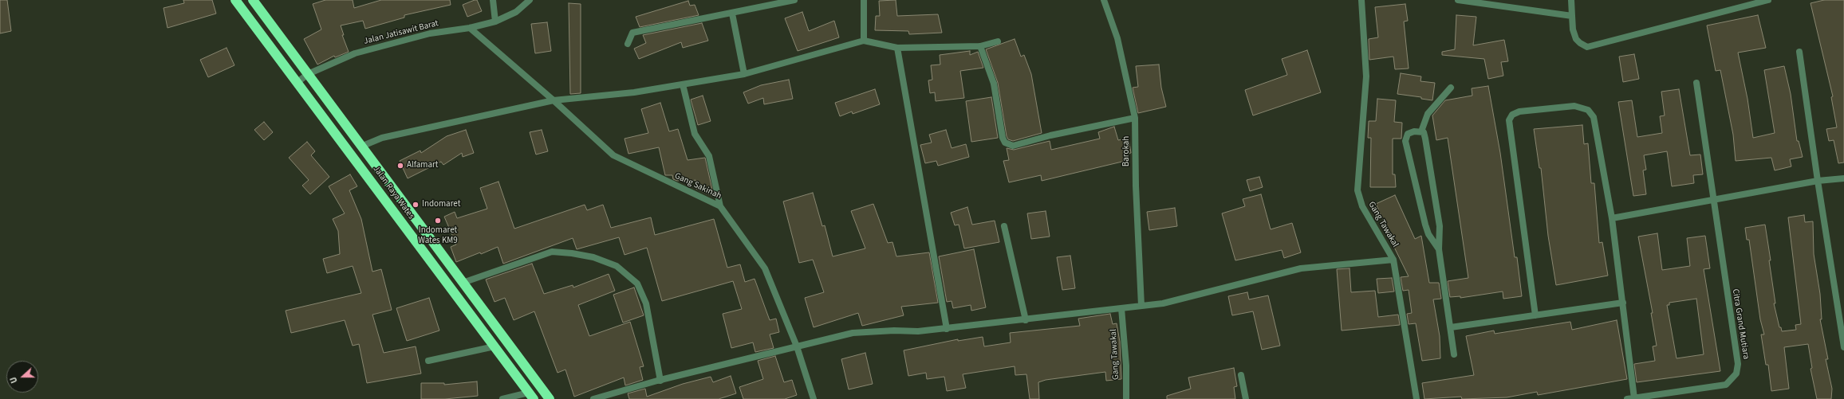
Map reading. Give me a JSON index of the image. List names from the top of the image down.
{
  "streets": {
    "highway": ["Jalan Raya Wates"],
    "street": [
      "Jalan Jatisawit Barat",
      "Barokah",
      "Gang Sakinah",
      "Gang Tawakal",
      "Citra Grand Mutiara"
    ]
  },
  "crossings": [
    ["Jalan Jatisawit Barat", "Gang Sakinah"],
    ["Jalan Jatisawit Barat", "Jalan Raya Wates"]
  ],
  "places": ["Alfamart", "Indomaret", "Indomaret Wates KM9"],
  "north": "left"
}
